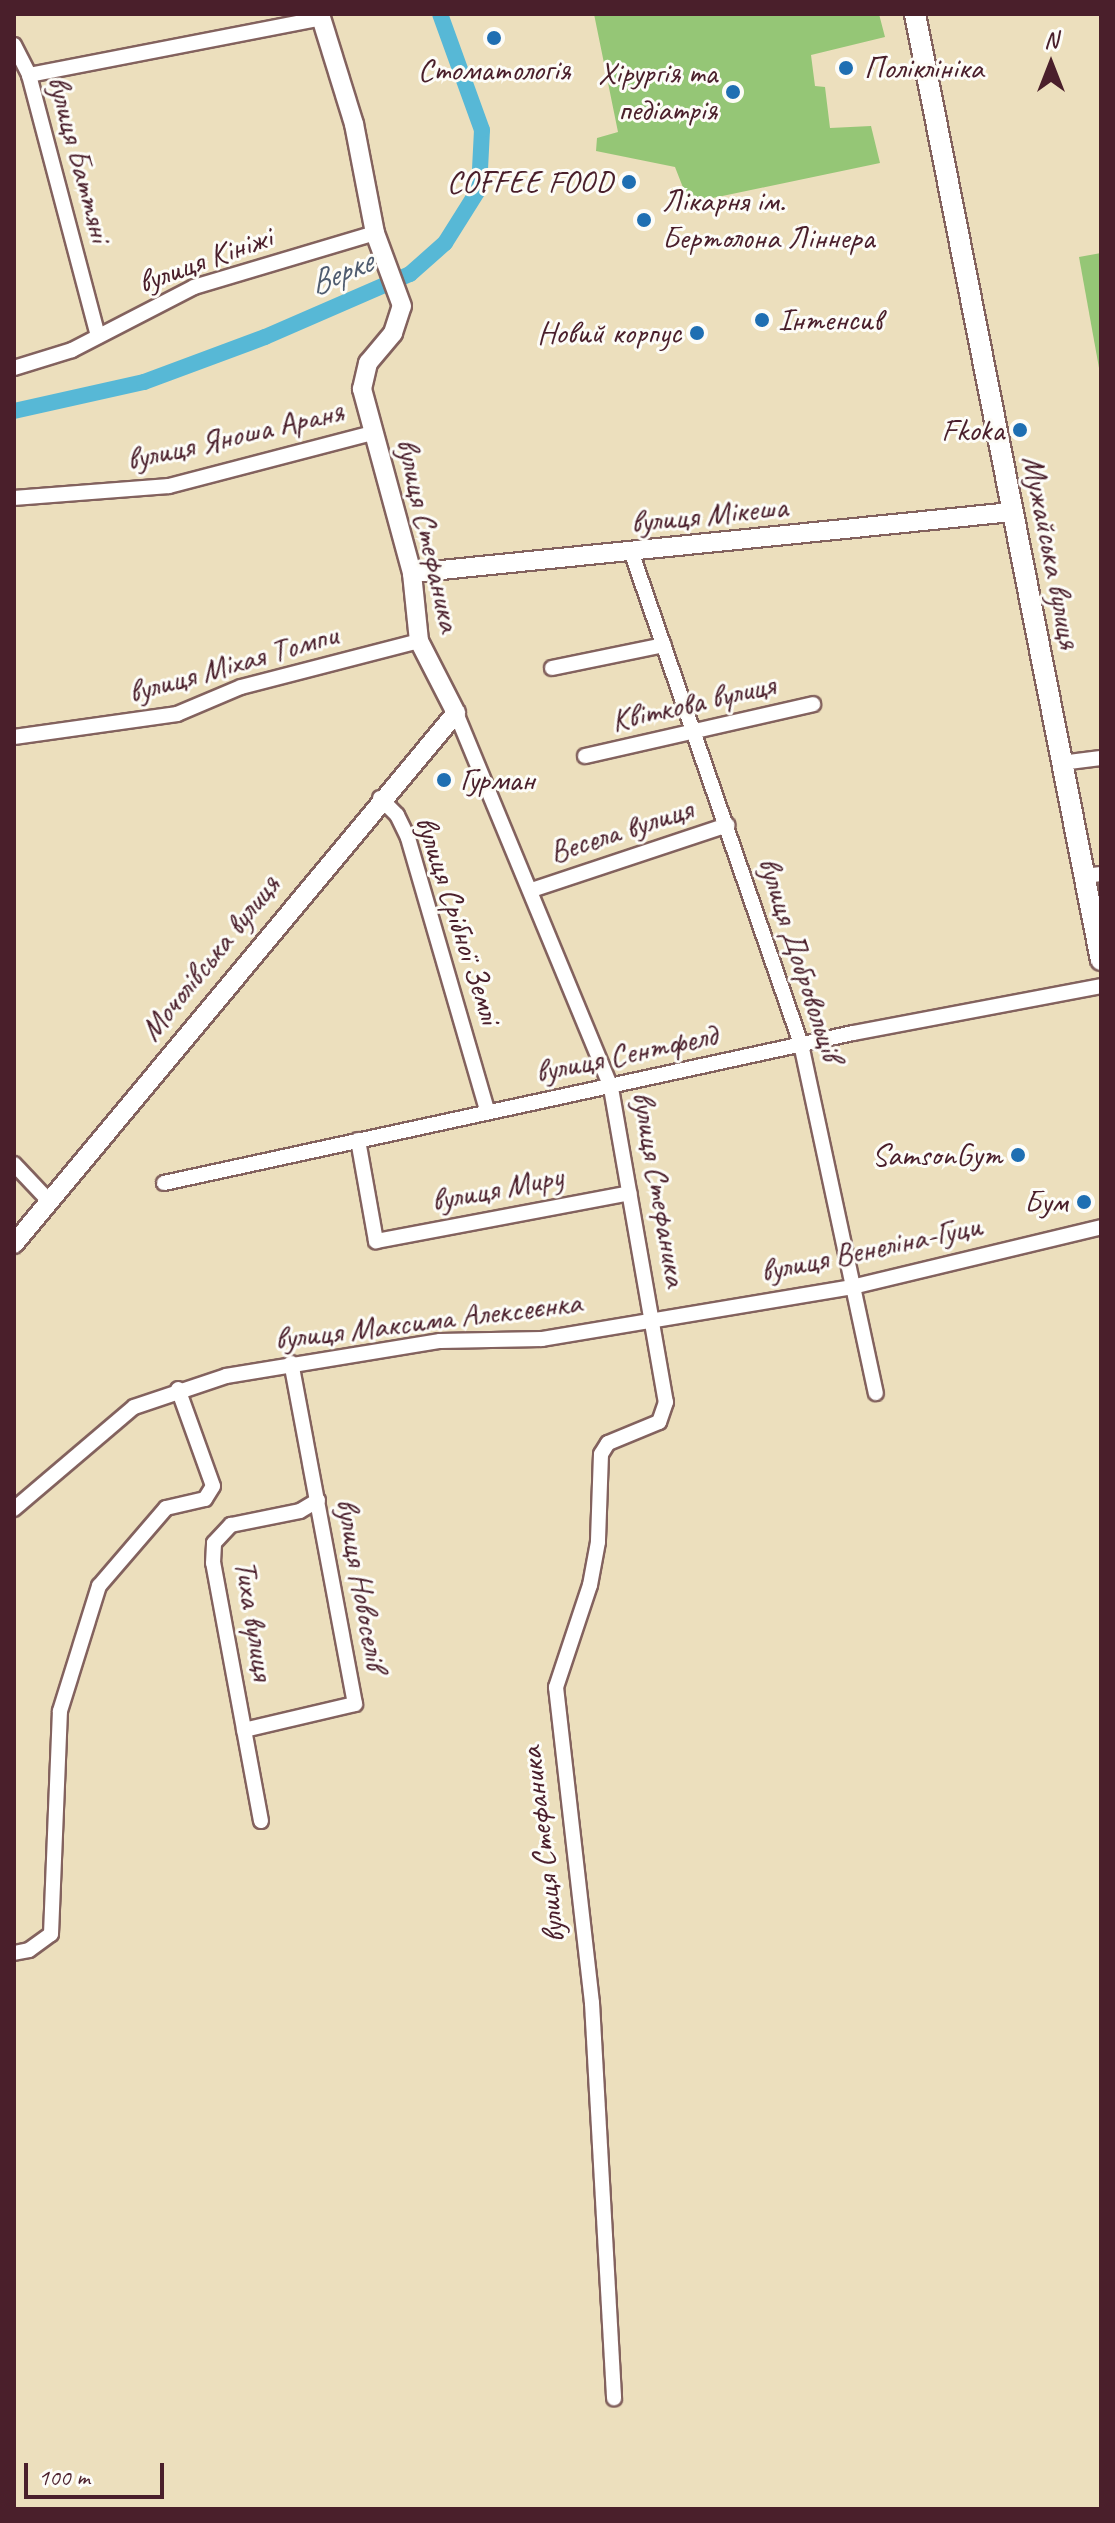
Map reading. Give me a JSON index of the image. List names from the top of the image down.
{
  "streets": {
    "highway": ["Мужайська вулиця"],
    "main road": ["вулиця Мікеша", "вулиця Стефаника", "Мочолівська вулиця"],
    "street": [
      "вулиця Баттяні",
      "вулиця Кініжі",
      "вулиця Яноша Араня",
      "вулиця Міхая Томпи",
      "Квіткова вулиця",
      "Весела вулиця",
      "вулиця Срібної Землі",
      "вулиця Добровольців",
      "вулиця Сентфелд",
      "вулиця Миру",
      "вулиця Венеліна-Гуци",
      "вулиця Максима Алексеєнка",
      "вулиця Новоселів",
      "Тиха вулиця"
    ]
  },
  "crossings": [
    ["вулиця Баттяні", "вулиця Кініжі"],
    ["вулиця Кініжі", "вулиця Стефаника"],
    ["вулиця Яноша Араня", "вулиця Стефаника"],
    ["вулиця Мікеша", "вулиця Стефаника"],
    ["вулиця Мікеша", "Мужайська вулиця"],
    ["вулиця Мікеша", "вулиця Добровольців"],
    ["вулиця Стефаника", "вулиця Міхая Томпи"],
    ["вулиця Стефаника", "Весела вулиця"],
    ["вулиця Стефаника", "Мочолівська вулиця"],
    ["вулиця Стефаника", "вулиця Сентфелд"],
    ["вулиця Стефаника", "вулиця Миру"],
    ["вулиця Стефаника", "вулиця Венеліна-Гуци"],
    ["вулиця Стефаника", "вулиця Максима Алексеєнка"],
    ["Квіткова вулиця", "вулиця Добровольців"],
    ["Весела вулиця", "вулиця Добровольців"],
    ["вулиця Срібної Землі", "Мочолівська вулиця"],
    ["вулиця Срібної Землі", "вулиця Сентфелд"],
    ["вулиця Добровольців", "вулиця Сентфелд"],
    ["вулиця Добровольців", "вулиця Венеліна-Гуци"],
    ["вулиця Сентфелд", "вулиця Миру"],
    ["вулиця Венеліна-Гуци", "вулиця Максима Алексеєнка"],
    ["вулиця Максима Алексеєнка", "вулиця Новоселів"],
    ["вулиця Новоселів", "Тиха вулиця"]
  ],
  "water": ["Верке"],
  "places": [
    "Стоматологія",
    "Поліклініка",
    "Хірургія та педіатрія",
    "COFFEE FOOD",
    "Лікарня ім. Бертолона Ліннера",
    "Інтенсив",
    "Новий корпус",
    "Fkoka",
    "Гурман",
    "SamsonGym",
    "Бум"
  ],
  "scale_bar": "100 m",
  "north": "top"
}
